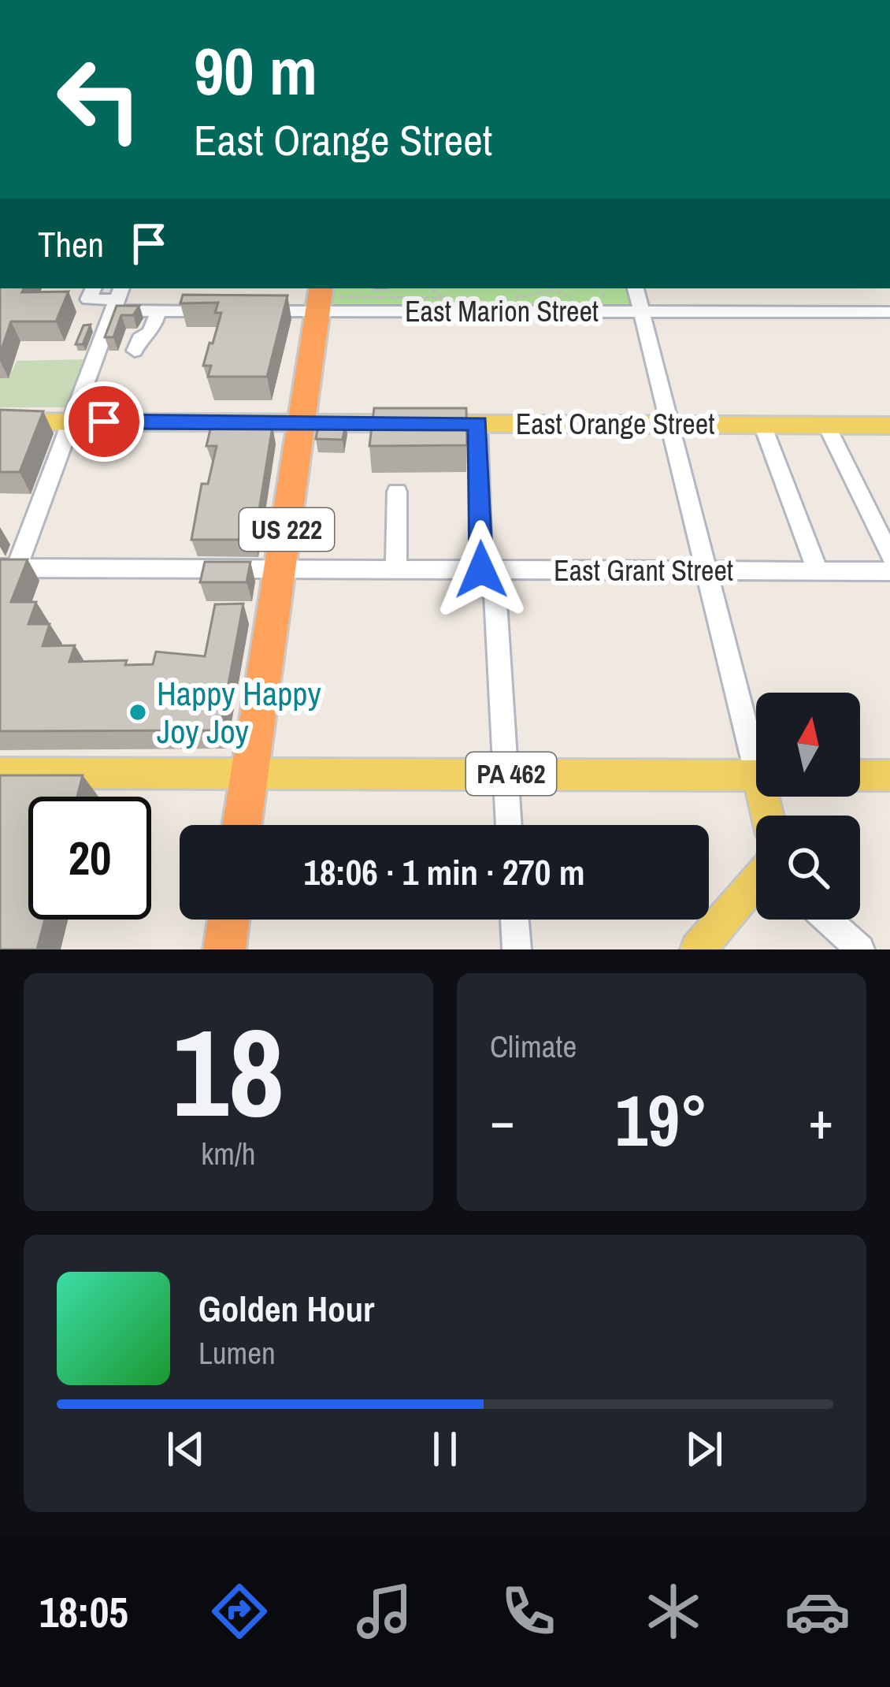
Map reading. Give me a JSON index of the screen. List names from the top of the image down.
{
  "streets": {
    "highway": ["US 222"],
    "main road": ["East Orange Street", "PA 462"],
    "street": ["East Marion Street", "East Grant Street"]
  },
  "crossings": [
    ["East Marion Street", "US 222"],
    ["East Orange Street", "US 222"],
    ["US 222", "East Grant Street"],
    ["US 222", "PA 462"]
  ],
  "places": ["Happy Happy Joy Joy"],
  "north": "top",
  "page": {
    "turn": ["90 m", "East Orange Street"],
    "then": "Then",
    "limit": "20",
    "trip": "18:06 · 1 min · 270 m",
    "tile": [
      ["18", "km/h"],
      "Climate"
    ],
    "heat": ["−", "19°", "+"],
    "song": ["Golden Hour", "Lumen"],
    "tabs": "18:05"
  }
}
